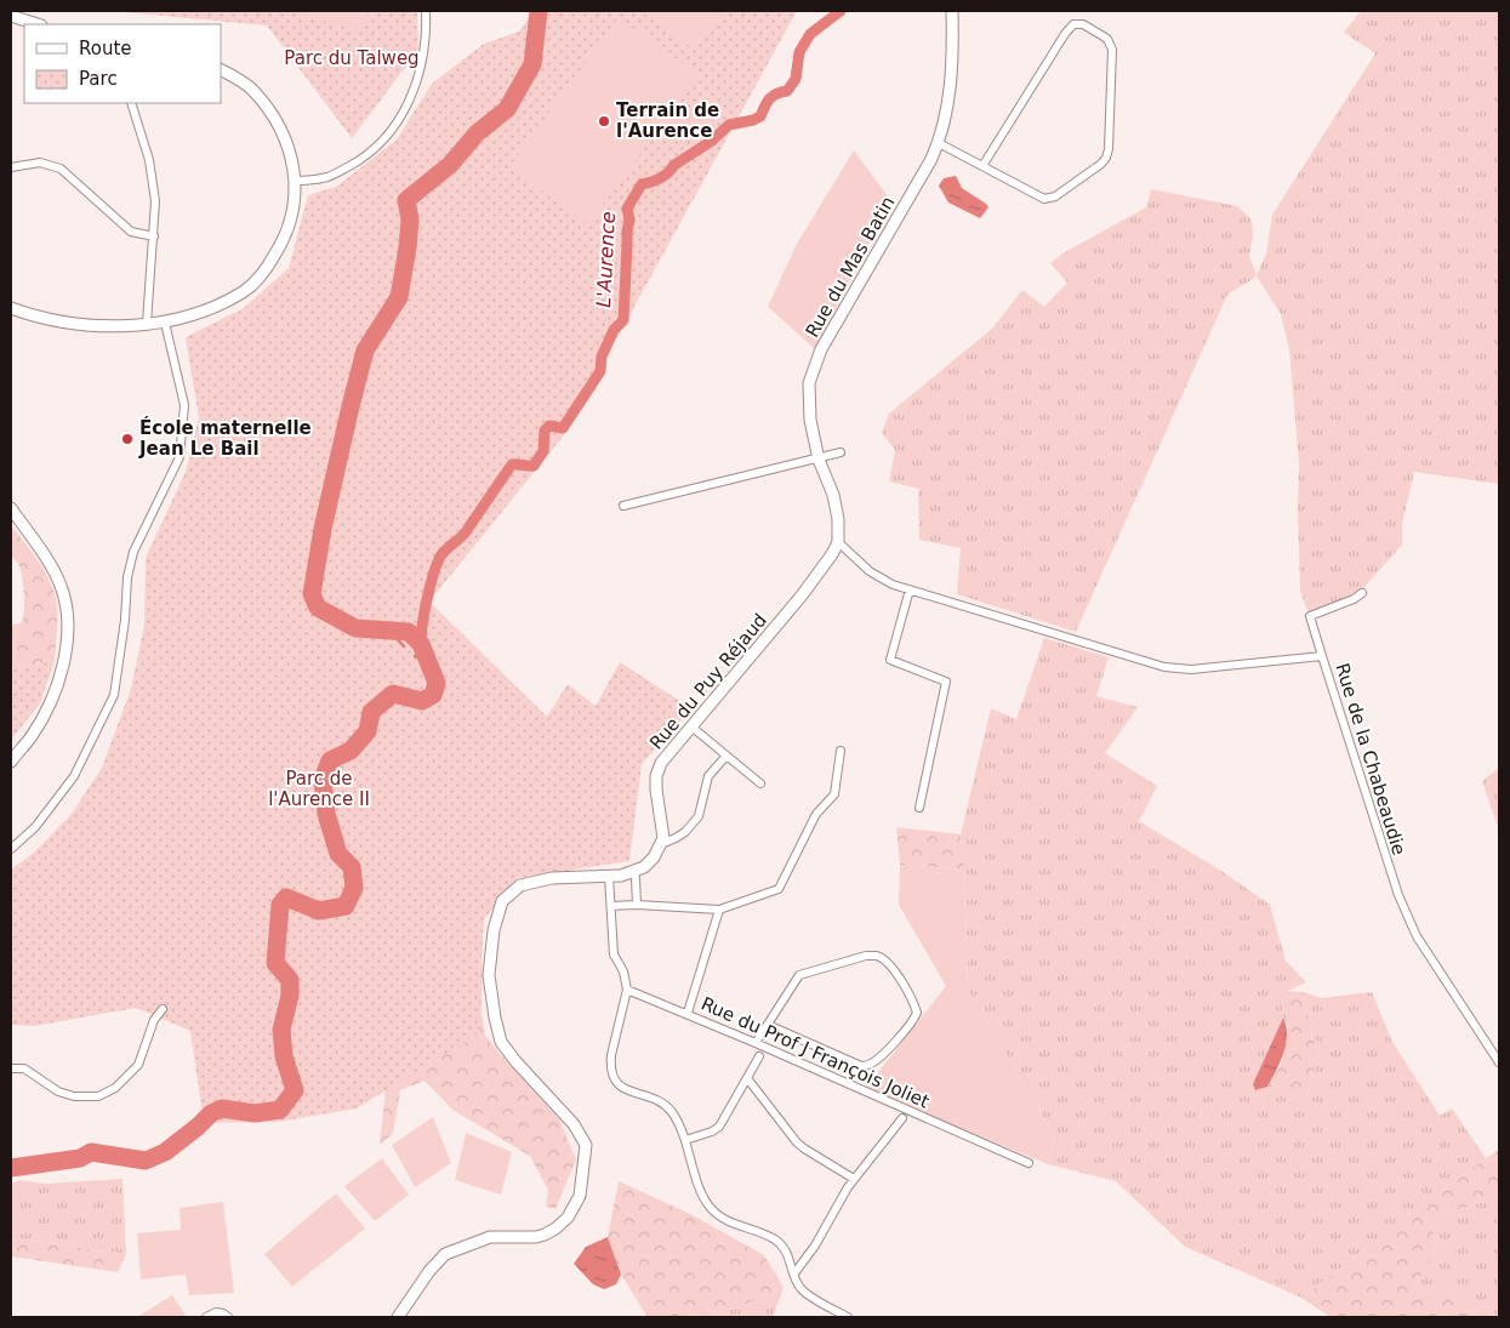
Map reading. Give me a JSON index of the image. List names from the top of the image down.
{
  "streets": {
    "street": [
      "Rue du Mas Batin",
      "Rue du Puy Réjaud",
      "Rue de la Chabeaudie",
      "Rue du Prof J François Joliet"
    ]
  },
  "crossings": [
    ["Rue du Mas Batin", "Rue du Puy Réjaud"],
    ["Rue du Mas Batin", "Rue de la Chabeaudie"],
    ["Rue du Puy Réjaud", "Rue de la Chabeaudie"]
  ],
  "water": ["L'Aurence"],
  "parks": ["Parc du Talweg", "Parc de l'Aurence II"],
  "places": ["Terrain de l'Aurence", "École maternelle Jean Le Bail"],
  "legend": ["Route", "Parc"]
}
